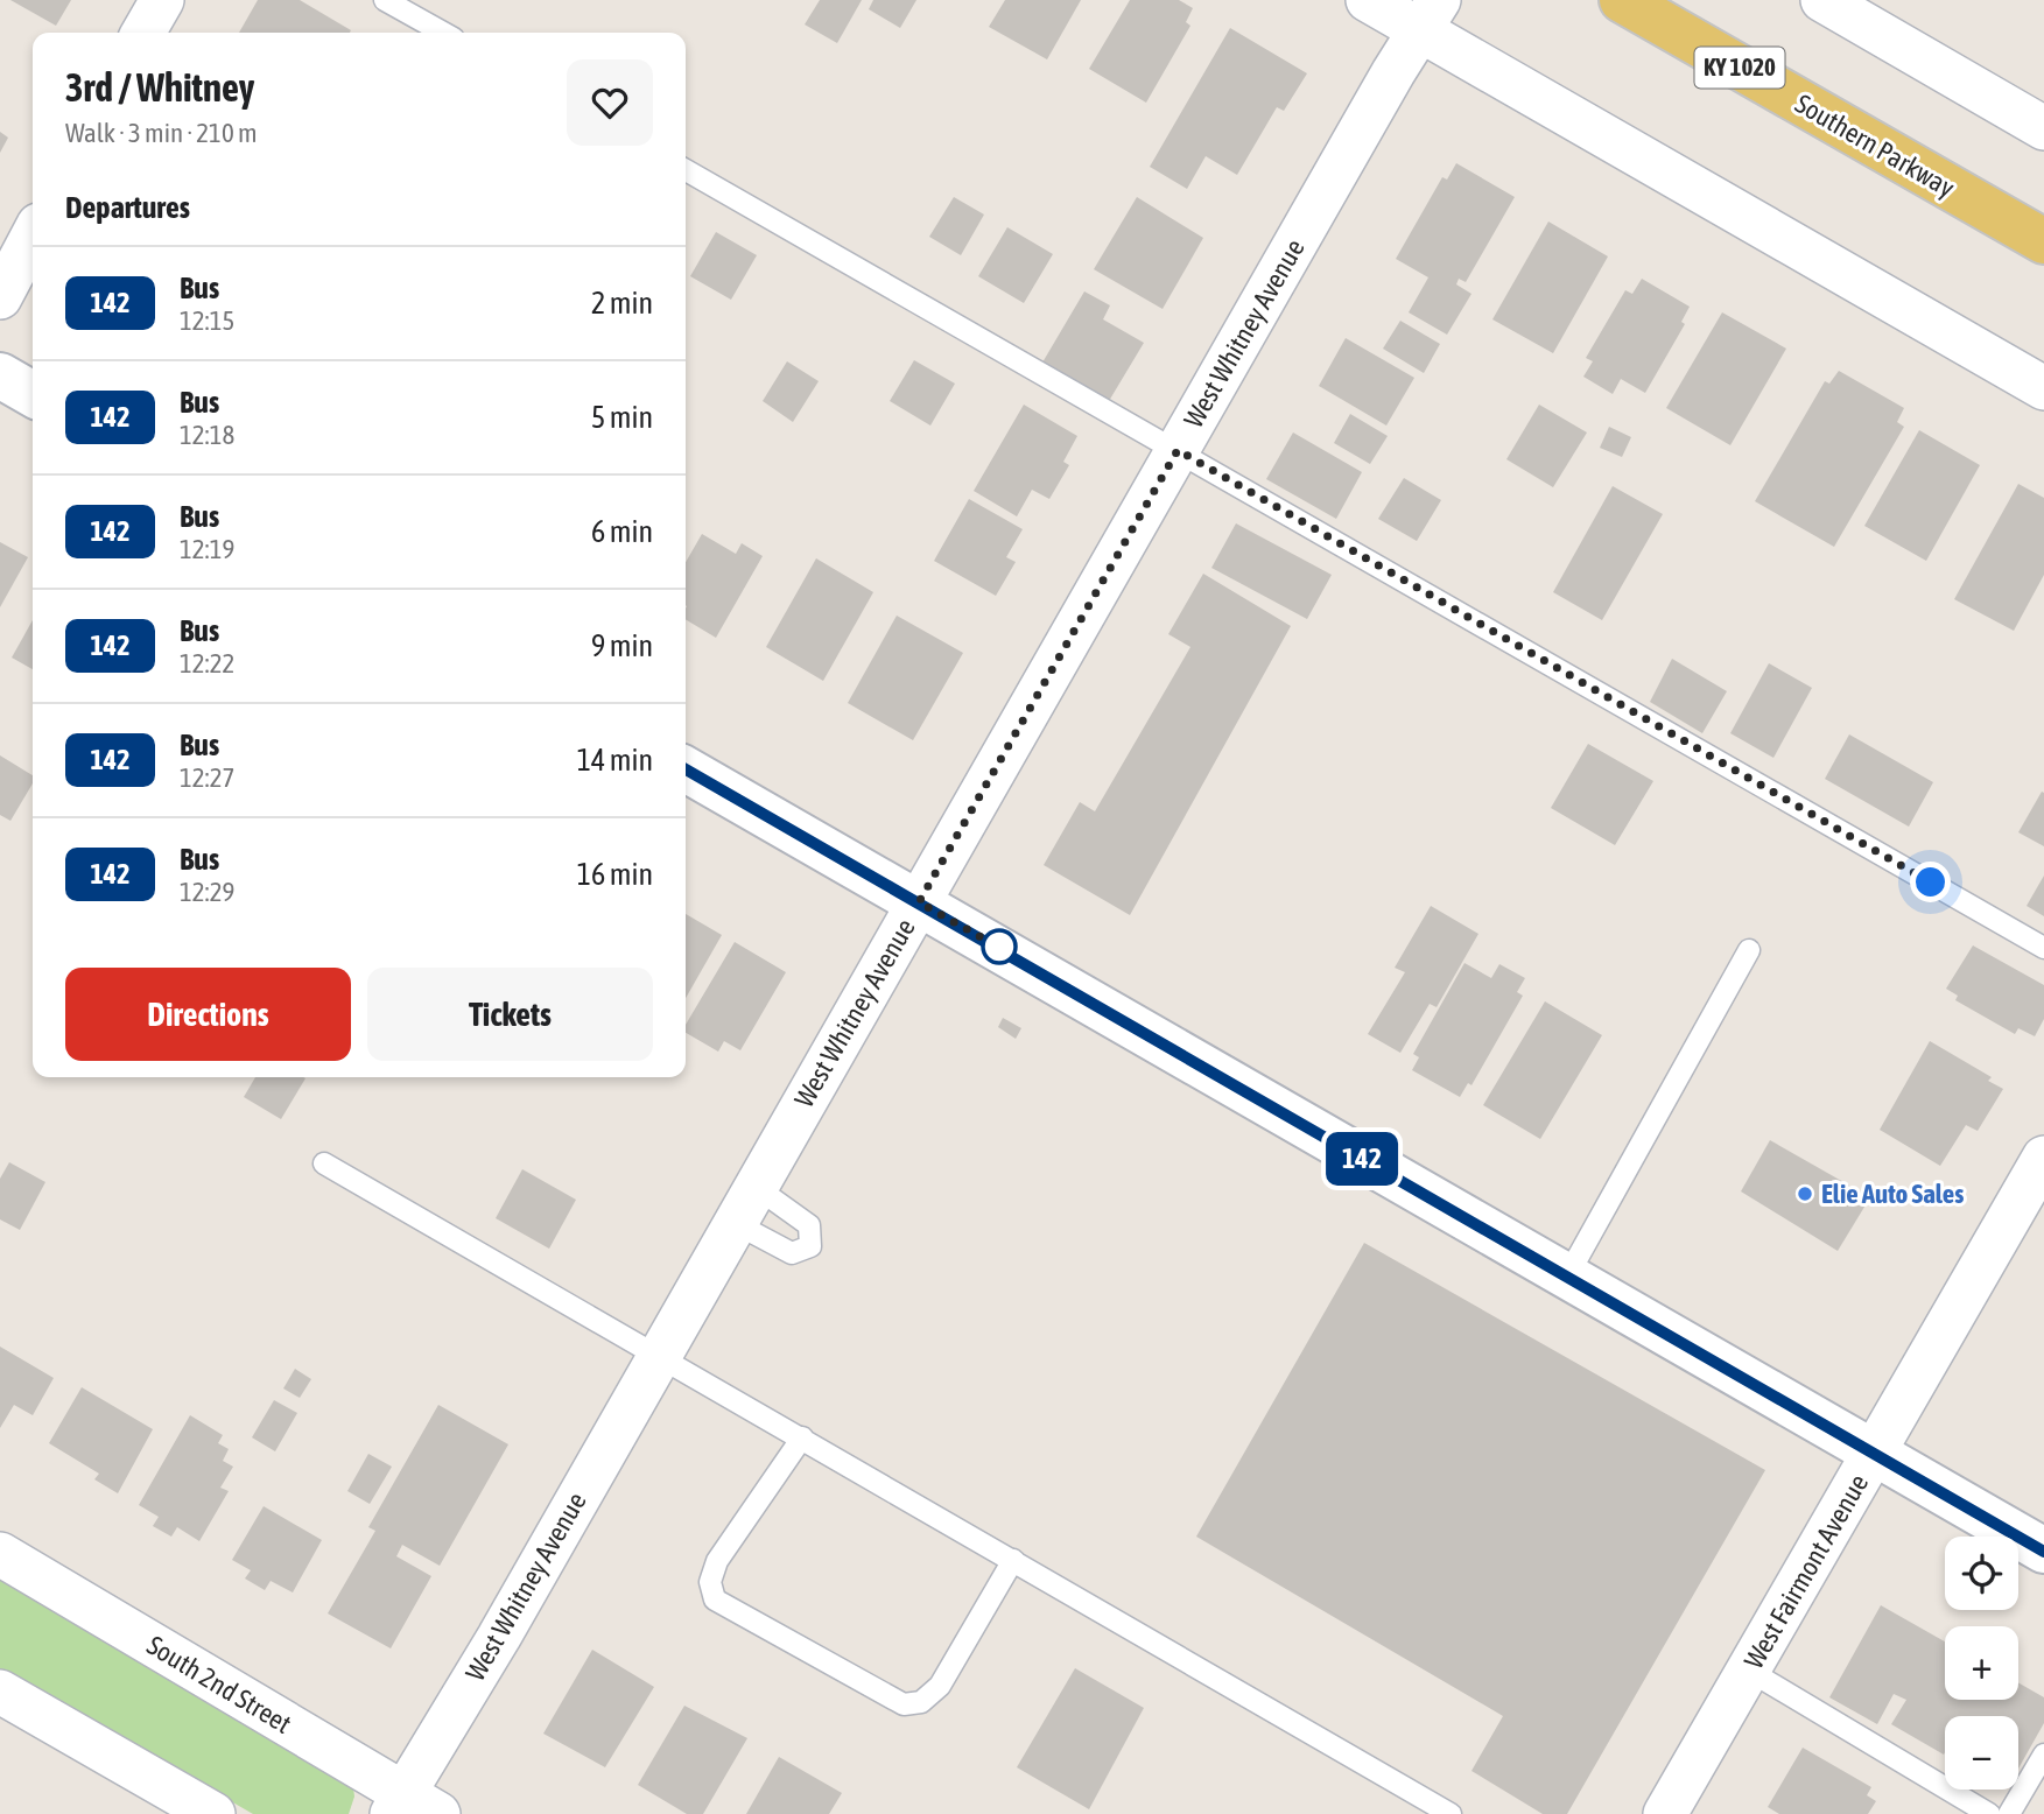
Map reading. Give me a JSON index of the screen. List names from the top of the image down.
{
  "streets": {
    "main road": ["KY 1020", "Southern Parkway"],
    "street": ["West Whitney Avenue", "West Fairmont Avenue", "South 2nd Street"]
  },
  "crossings": [
    ["West Whitney Avenue", "South 2nd Street"]
  ],
  "places": ["Elie Auto Sales"],
  "lines": ["bus line 142"],
  "page": {
    "on_map": "142",
    "heading": [
      ["3rd / Whitney", "Walk · 3 min · 210 m"],
      "Departures"
    ],
    "list": [
      {
        "mark": "142",
        "name": "Bus",
        "note": "12:15",
        "value": "2 min"
      },
      {
        "mark": "142",
        "name": "Bus",
        "note": "12:18",
        "value": "5 min"
      },
      {
        "mark": "142",
        "name": "Bus",
        "note": "12:19",
        "value": "6 min"
      },
      {
        "mark": "142",
        "name": "Bus",
        "note": "12:22",
        "value": "9 min"
      },
      {
        "mark": "142",
        "name": "Bus",
        "note": "12:27",
        "value": "14 min"
      },
      {
        "mark": "142",
        "name": "Bus",
        "note": "12:29",
        "value": "16 min"
      }
    ],
    "buttons": ["Directions", "Tickets"],
    "map_buttons": ["+", "−"]
  }
}
